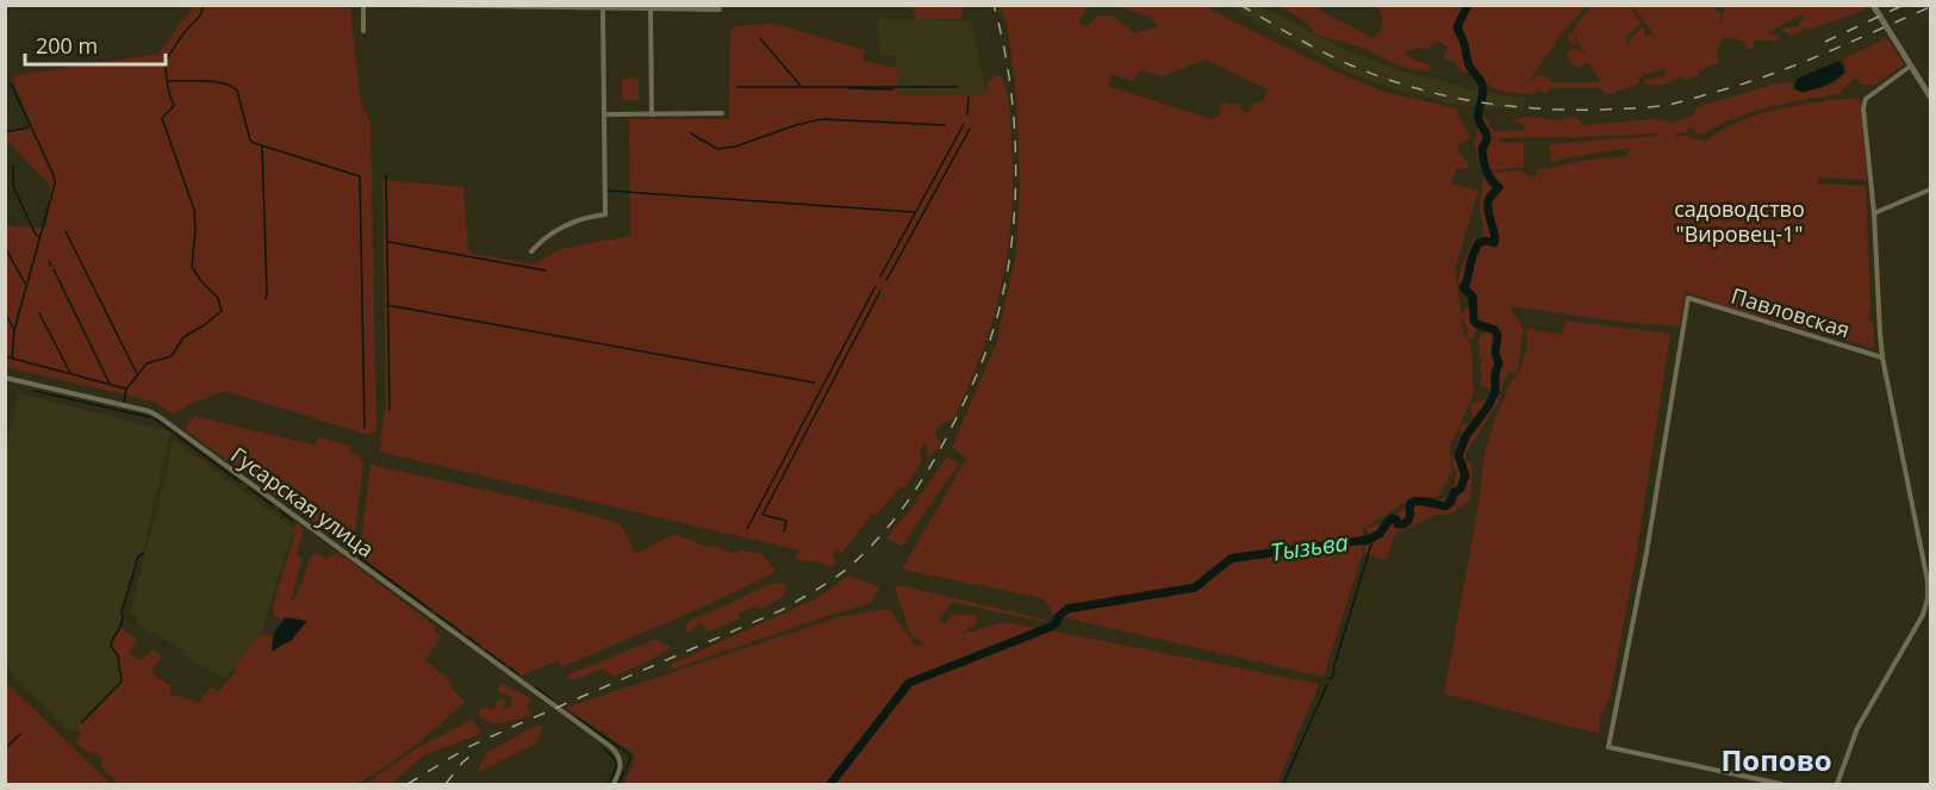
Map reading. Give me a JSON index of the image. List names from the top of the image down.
{
  "streets": {
    "street": ["Павловская", "Гусарская улица"]
  },
  "districts": ["Попово"],
  "water": ["Тызьва"],
  "parks": ["садоводство \"Вировец-1\""],
  "scale_bar": "200 m"
}
